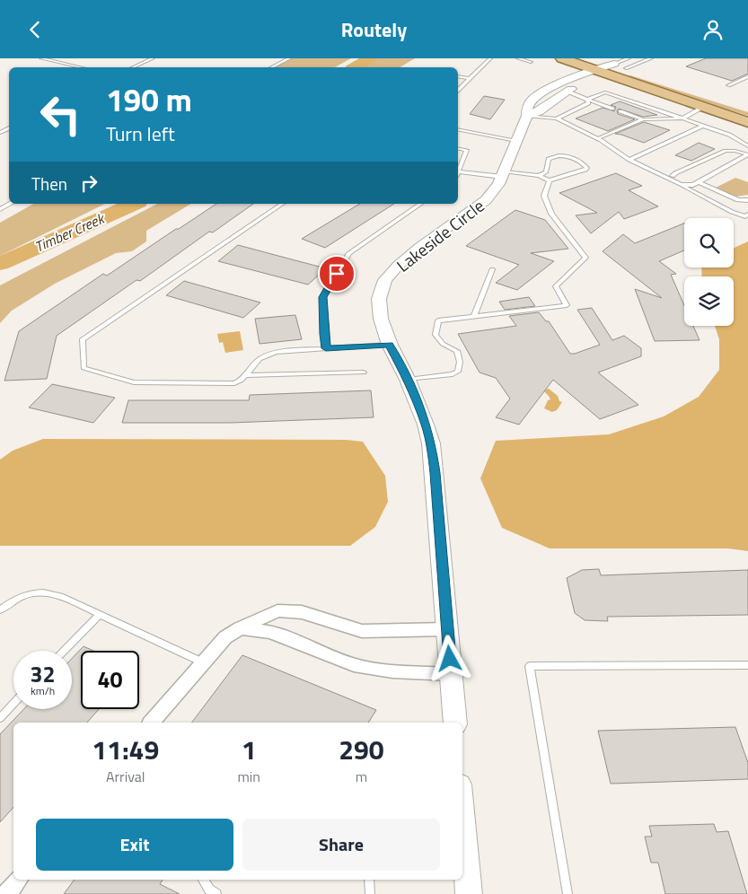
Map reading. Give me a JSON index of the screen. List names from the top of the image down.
{
  "streets": {
    "street": ["Lakeside Circle"]
  },
  "water": ["Timber Creek"],
  "page": {
    "header": "Routely",
    "turn": ["190 m", "Turn left"],
    "then": "Then",
    "speed": "32 km/h",
    "limit": "40",
    "eta": [
      "11:49",
      "Arrival",
      "1",
      "min",
      "290",
      "m"
    ],
    "buttons": ["Exit", "Share"]
  }
}
